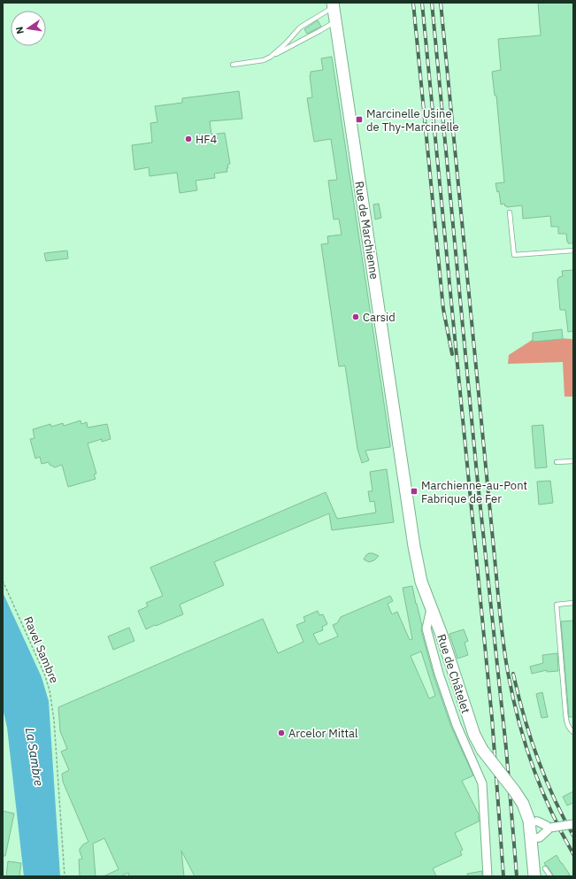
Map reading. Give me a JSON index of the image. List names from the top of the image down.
{
  "streets": {
    "main road": ["Rue de Marchienne", "Rue de Châtelet"],
    "path": ["Ravel Sambre"]
  },
  "crossings": [
    ["Rue de Marchienne", "Rue de Châtelet"]
  ],
  "water": ["La Sambre"],
  "places": {
    "transit": ["Marcinelle Usine de Thy-Marcinelle", "Marchienne-au-Pont Fabrique de Fer"],
    "other": ["HF4", "Carsid", "Arcelor Mittal"]
  },
  "north": "left"
}
